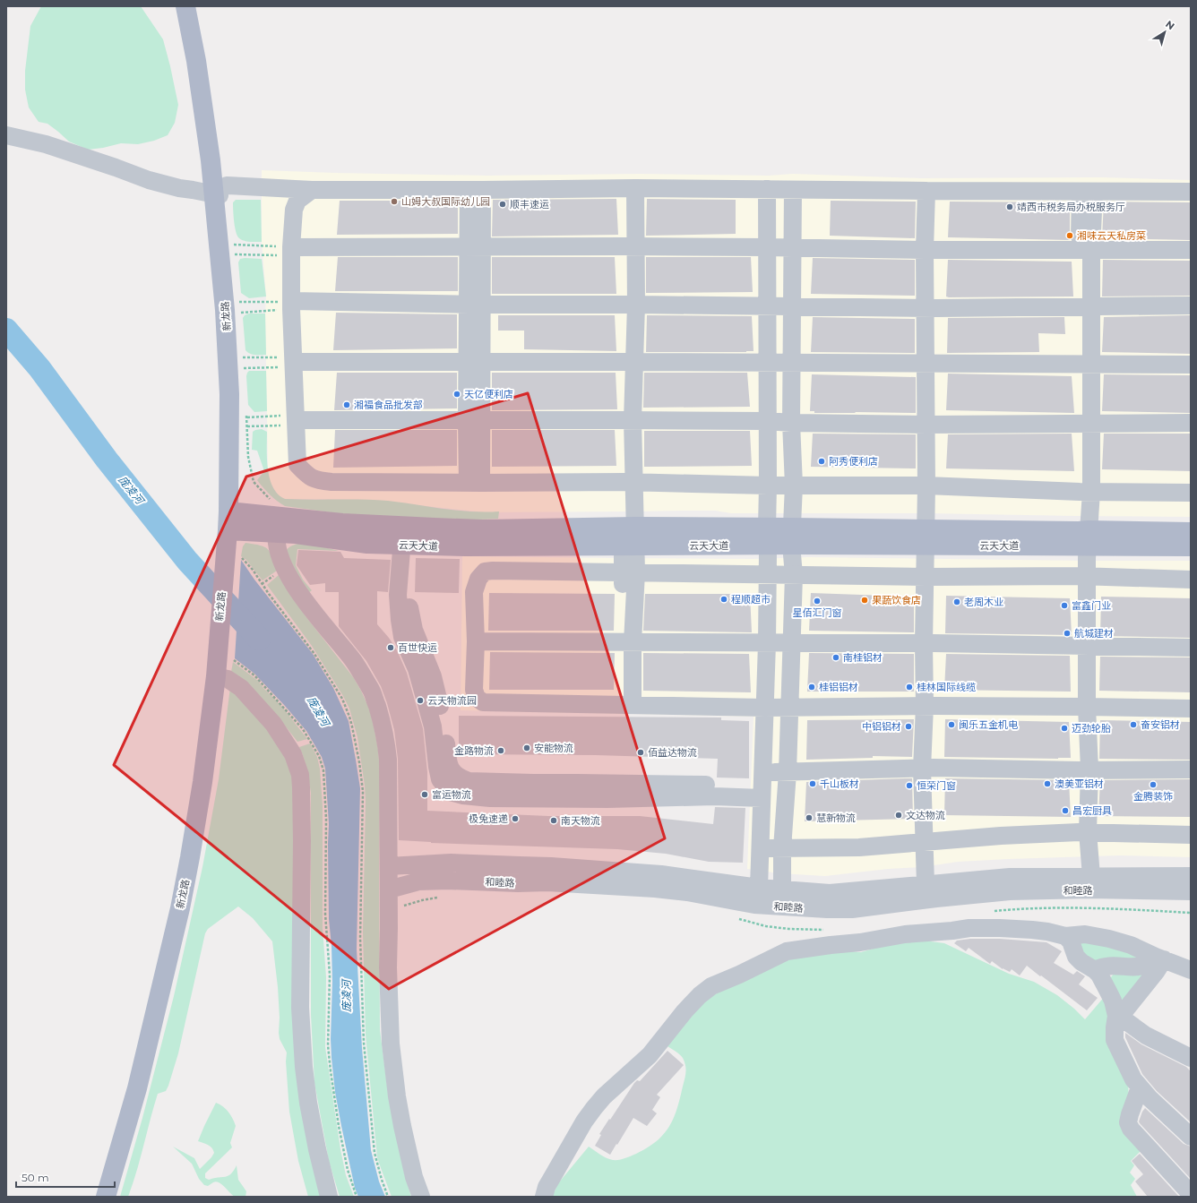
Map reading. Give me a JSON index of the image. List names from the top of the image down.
{
  "streets": {
    "main road": ["新龙路", "云天大道"],
    "street": ["和睦路"]
  },
  "crossings": [
    ["新龙路", "云天大道"]
  ],
  "water": ["庞凌河"],
  "places": [
    "山姆大叔国际幼儿园",
    "顺丰速运",
    "靖西市税务局办税服务厅",
    "湘味云天私房菜",
    "天亿便利店",
    "湘福食品批发部",
    "阿秀便利店",
    "程顺超市",
    "果蔬饮食店",
    "星佰汇门窗",
    "老周木业",
    "富鑫门业",
    "航城建材",
    "百世快运",
    "南桂铝材",
    "桂铝铝材",
    "桂林国际线缆",
    "云天物流园",
    "闽乐五金机电",
    "奋安铝材",
    "中铝铝材",
    "迈劲轮胎",
    "安能物流",
    "金路物流",
    "佰益达物流",
    "千山板材",
    "澳美亚铝材",
    "金腾装饰",
    "恒荣门窗",
    "富运物流",
    "昌宏厨具",
    "文达物流",
    "慧新物流",
    "极兔速递",
    "南天物流"
  ],
  "scale_bar": "50 m",
  "north": "top right"
}
